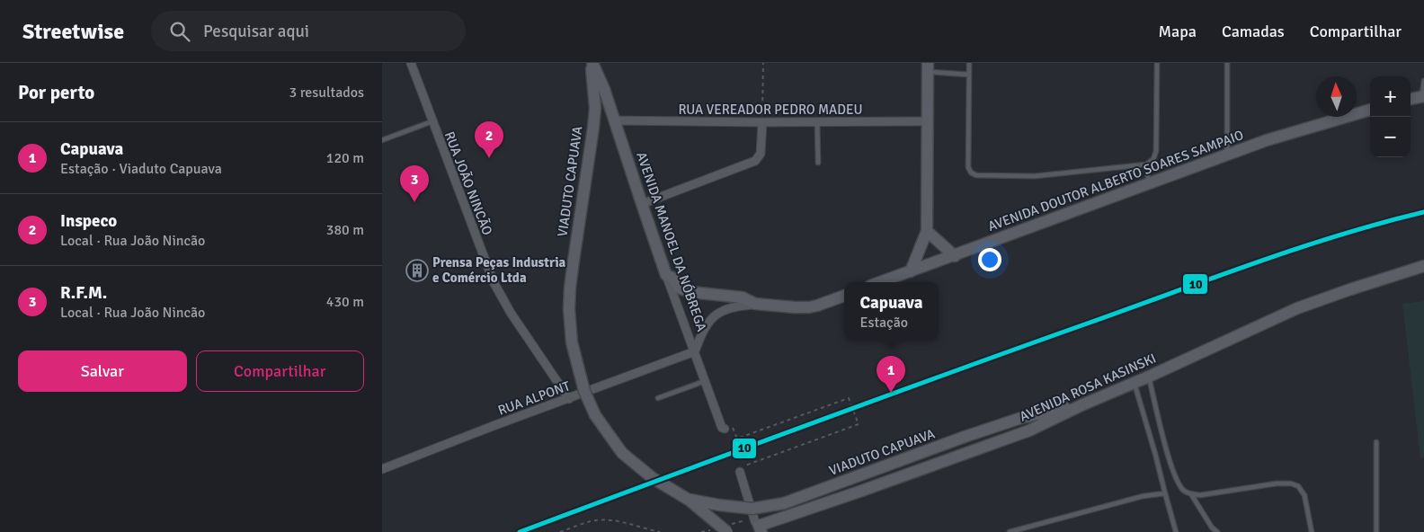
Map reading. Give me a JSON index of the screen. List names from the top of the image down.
{
  "streets": {
    "main road": [
      "AVENIDA DOUTOR ALBERTO SOARES SAMPAIO",
      "VIADUTO CAPUAVA",
      "AVENIDA MANOEL DA NÓBREGA",
      "AVENIDA ROSA KASINSKI"
    ],
    "street": ["RUA VEREADOR PEDRO MADEU", "RUA JOÃO NINCÃO", "RUA ALPONT"]
  },
  "crossings": [
    ["RUA VEREADOR PEDRO MADEU", "AVENIDA MANOEL DA NÓBREGA"],
    ["VIADUTO CAPUAVA", "AVENIDA MANOEL DA NÓBREGA"],
    ["VIADUTO CAPUAVA", "AVENIDA ROSA KASINSKI"],
    ["RUA JOÃO NINCÃO", "RUA ALPONT"],
    ["AVENIDA MANOEL DA NÓBREGA", "RUA ALPONT"]
  ],
  "places": {
    "building": ["Prensa Peças Industria e Comércio Ltda"]
  },
  "lines": ["transit line 10"],
  "north": "top",
  "page": {
    "header": "Streetwise",
    "search": "Pesquisar aqui",
    "nav": ["Mapa", "Camadas", "Compartilhar"],
    "heading": ["Por perto", "3 resultados"],
    "map_buttons": ["+", "−"],
    "list": [
      {
        "mark": "1",
        "name": "Capuava",
        "note": "Estação · Viaduto Capuava",
        "value": "120 m"
      },
      {
        "mark": "2",
        "name": "Inspeco",
        "note": "Local · Rua João Nincão",
        "value": "380 m"
      },
      {
        "mark": "3",
        "name": "R.F.M.",
        "note": "Local · Rua João Nincão",
        "value": "430 m"
      }
    ],
    "pins": ["2", "3", "1"],
    "popup": ["Capuava", "Estação"],
    "buttons": ["Salvar", "Compartilhar"]
  }
}
